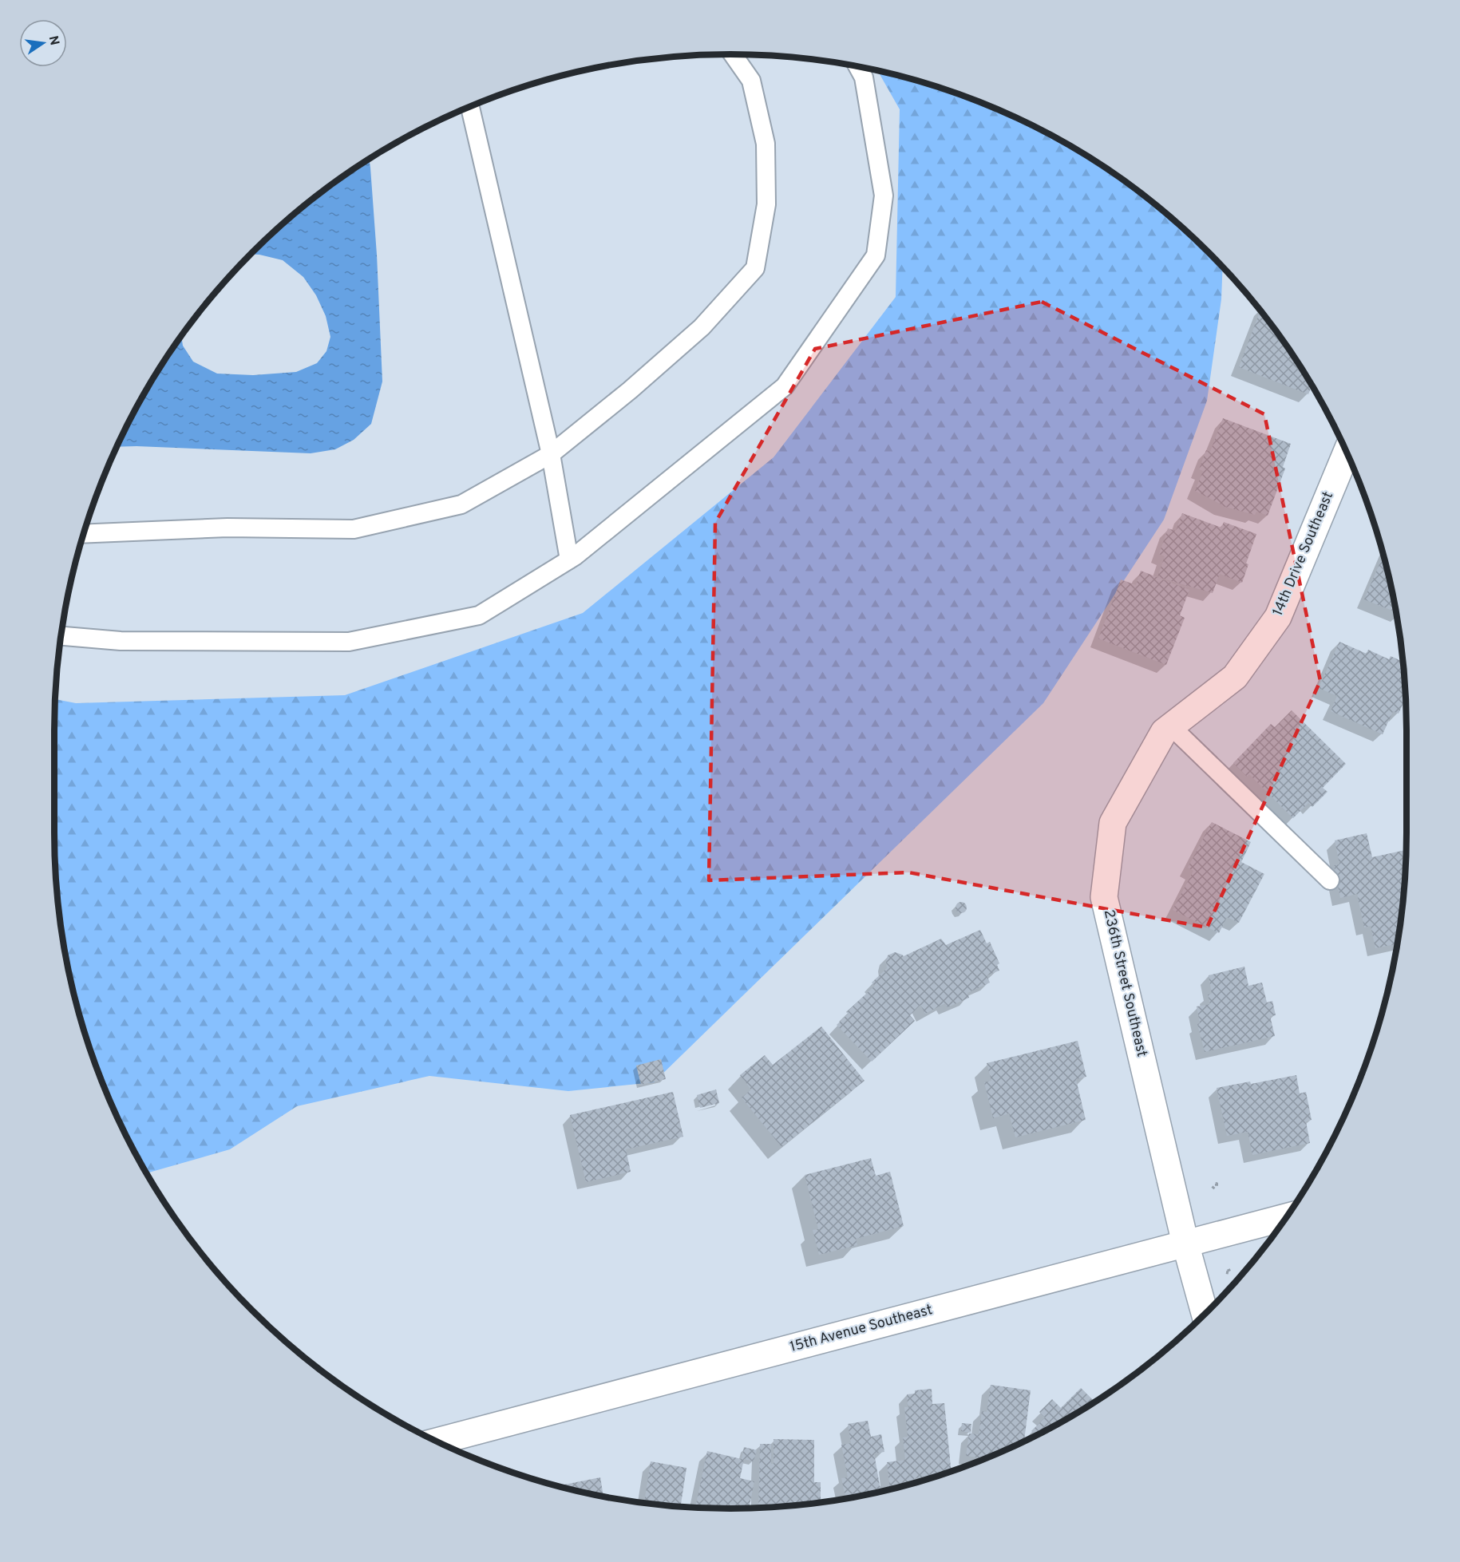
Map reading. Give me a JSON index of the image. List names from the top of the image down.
{
  "streets": {
    "street": ["14th Drive Southeast", "236th Street Southeast", "15th Avenue Southeast"]
  },
  "crossings": [
    ["14th Drive Southeast", "236th Street Southeast"],
    ["236th Street Southeast", "15th Avenue Southeast"]
  ],
  "north": "right"
}
